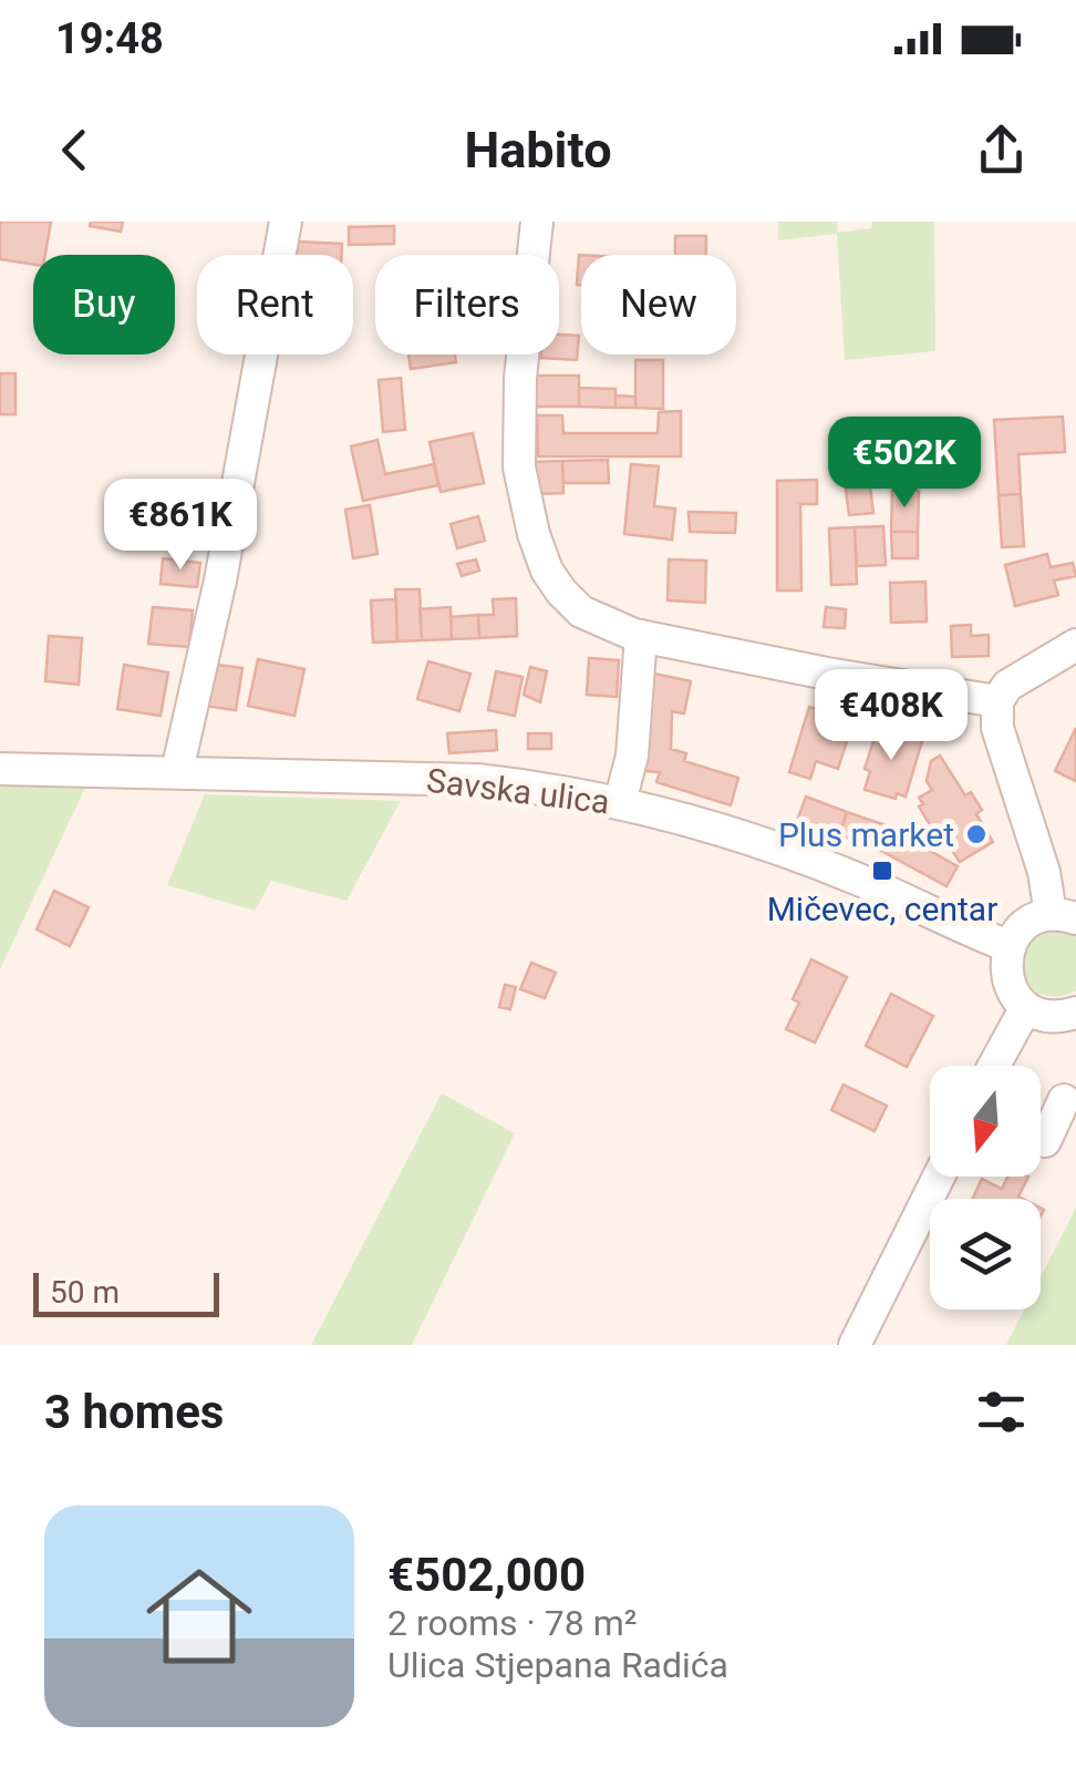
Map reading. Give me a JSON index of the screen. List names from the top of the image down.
{
  "streets": {
    "street": ["Savska ulica"]
  },
  "places": {
    "other": ["Plus market"],
    "transit": ["Mičevec, centar"]
  },
  "scale_bar": "50 m",
  "north": "bottom",
  "page": {
    "status": "19:48",
    "header": "Habito",
    "chip": [
      "Buy",
      "Rent",
      "Filters",
      "New"
    ],
    "price": ["€502K", "€861K", "€408K"],
    "scale": "50 m",
    "heading": "3 homes",
    "list": [
      {
        "name": "€502,000",
        "note": "2 rooms · 78 m² · Ulica Stjepana Radića"
      }
    ]
  }
}
